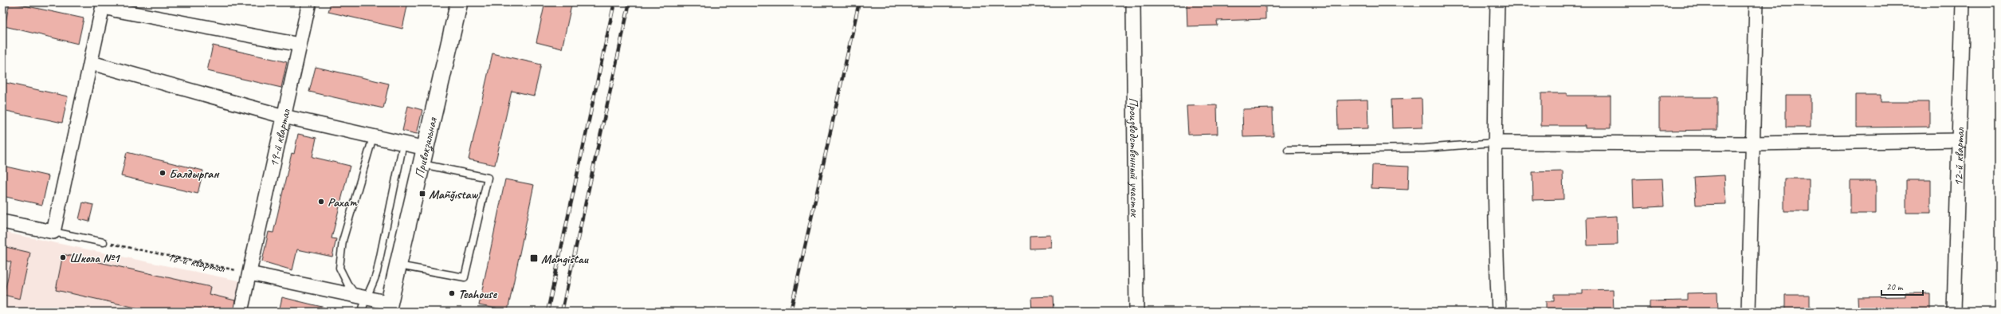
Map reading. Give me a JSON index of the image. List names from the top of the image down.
{
  "streets": {
    "street": [
      "19-й квартал",
      "Привокзальная",
      "Производственный участок",
      "12-й квартал"
    ],
    "path": ["18-й квартал"]
  },
  "crossings": [
    ["19-й квартал", "18-й квартал"]
  ],
  "places": {
    "other": [
      "Балдырган",
      "Рахат",
      "Школа №1",
      "Teahouse"
    ],
    "transit": ["Mañğıstaw", "Mangistau"]
  },
  "scale_bar": "20 m"
}
